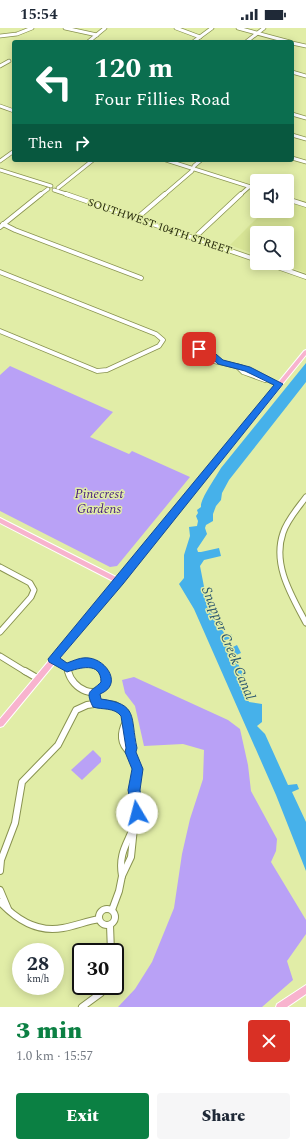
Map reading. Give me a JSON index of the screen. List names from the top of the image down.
{
  "streets": {
    "street": ["SOUTHWEST 104TH STREET"]
  },
  "water": ["Snapper Creek Canal"],
  "parks": ["Pinecrest Gardens"],
  "page": {
    "status": "15:54",
    "turn": ["120 m", "Four Fillies Road"],
    "then": "Then",
    "speed": "28 km/h",
    "limit": "30",
    "heading": ["3 min", "1.0 km · 15:57"],
    "buttons": ["Exit", "Share"]
  }
}
